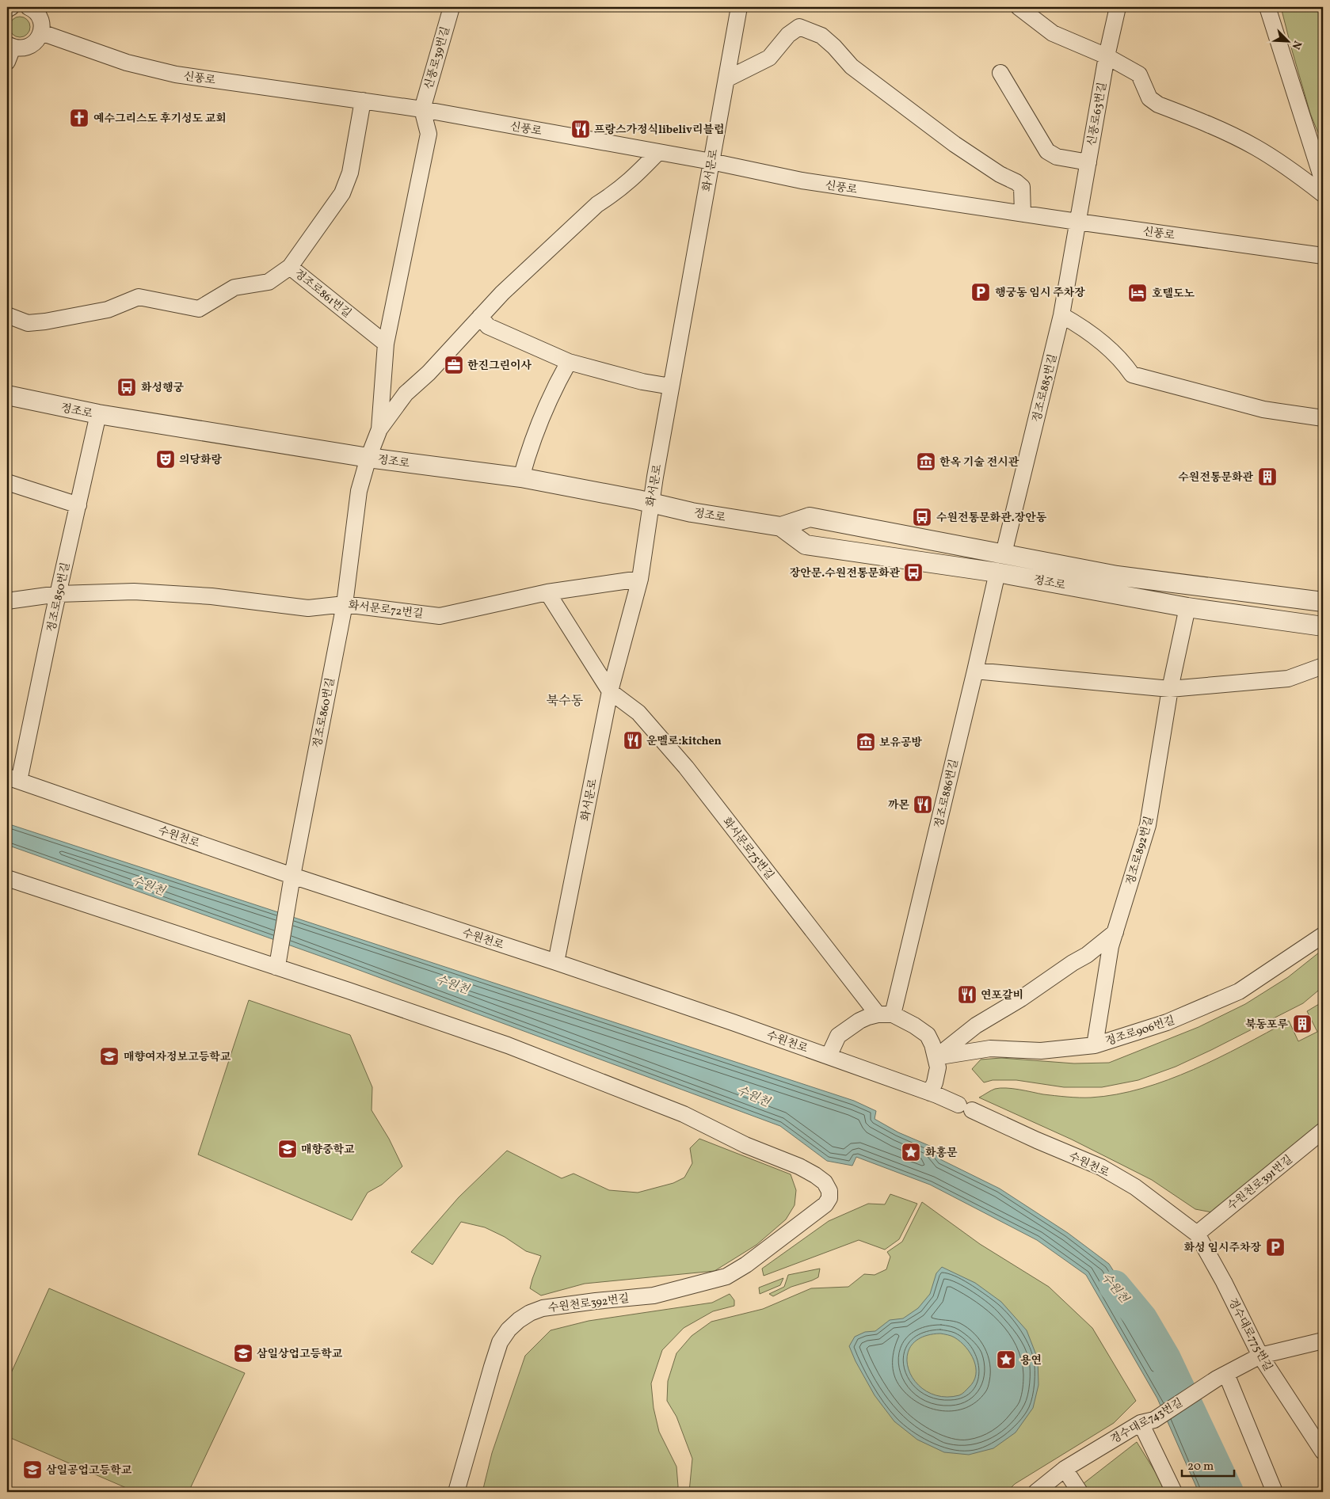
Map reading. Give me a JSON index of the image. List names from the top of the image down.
{
  "streets": {
    "street": [
      "신풍로39번길",
      "신풍로",
      "신풍로63번길",
      "화서문로",
      "정조로861번길",
      "정조로885번길",
      "정조로",
      "정조로850번길",
      "화서문로72번길",
      "정조로860번길",
      "정조로886번길",
      "수원천로",
      "화서문로75번길",
      "정조로892번길",
      "정조로906번길",
      "수원천로391번길",
      "수원천로392번길",
      "경수대로775번길",
      "경수대로743번길"
    ]
  },
  "crossings": [
    ["신풍로39번길", "신풍로"],
    ["신풍로", "신풍로63번길"],
    ["신풍로", "화서문로"],
    ["신풍로", "정조로885번길"],
    ["신풍로63번길", "정조로885번길"],
    ["화서문로", "정조로"],
    ["화서문로", "화서문로72번길"],
    ["화서문로", "수원천로"],
    ["화서문로", "화서문로75번길"],
    ["정조로885번길", "정조로"],
    ["정조로", "정조로850번길"],
    ["정조로", "정조로860번길"],
    ["정조로", "정조로886번길"],
    ["정조로", "정조로892번길"],
    ["정조로850번길", "화서문로72번길"],
    ["정조로850번길", "수원천로"],
    ["화서문로72번길", "정조로860번길"],
    ["정조로860번길", "수원천로"],
    ["정조로860번길", "수원천로392번길"],
    ["정조로886번길", "화서문로75번길"],
    ["수원천로", "수원천로391번길"],
    ["수원천로", "경수대로775번길"],
    ["정조로892번길", "정조로906번길"],
    ["수원천로391번길", "경수대로775번길"],
    ["경수대로775번길", "경수대로743번길"]
  ],
  "districts": ["북수동"],
  "water": ["수원천"],
  "places": {
    "church": ["예수그리스도 후기성도 교회"],
    "restaurant": [
      "프랑스가정식libeliv리블럽",
      "운멜로:kitchen",
      "까몬",
      "연포갈비"
    ],
    "parking": ["행궁동 임시 주차장", "화성 임시주차장"],
    "hotel": ["호텔도노"],
    "office": ["한진그린이사"],
    "bus stop": ["화성행궁", "수원전통문화관.장안동", "장안문.수원전통문화관"],
    "theatre": ["의당화랑"],
    "museum": ["한옥 기술 전시관", "보유공방"],
    "building": ["수원전통문화관", "북동포루"],
    "school or university": [
      "매향여자정보고등학교",
      "매향중학교",
      "삼일상업고등학교",
      "삼일공업고등학교"
    ],
    "place": ["화홍문", "용연"]
  },
  "scale_bar": "20 m",
  "north": "bottom right"
}
